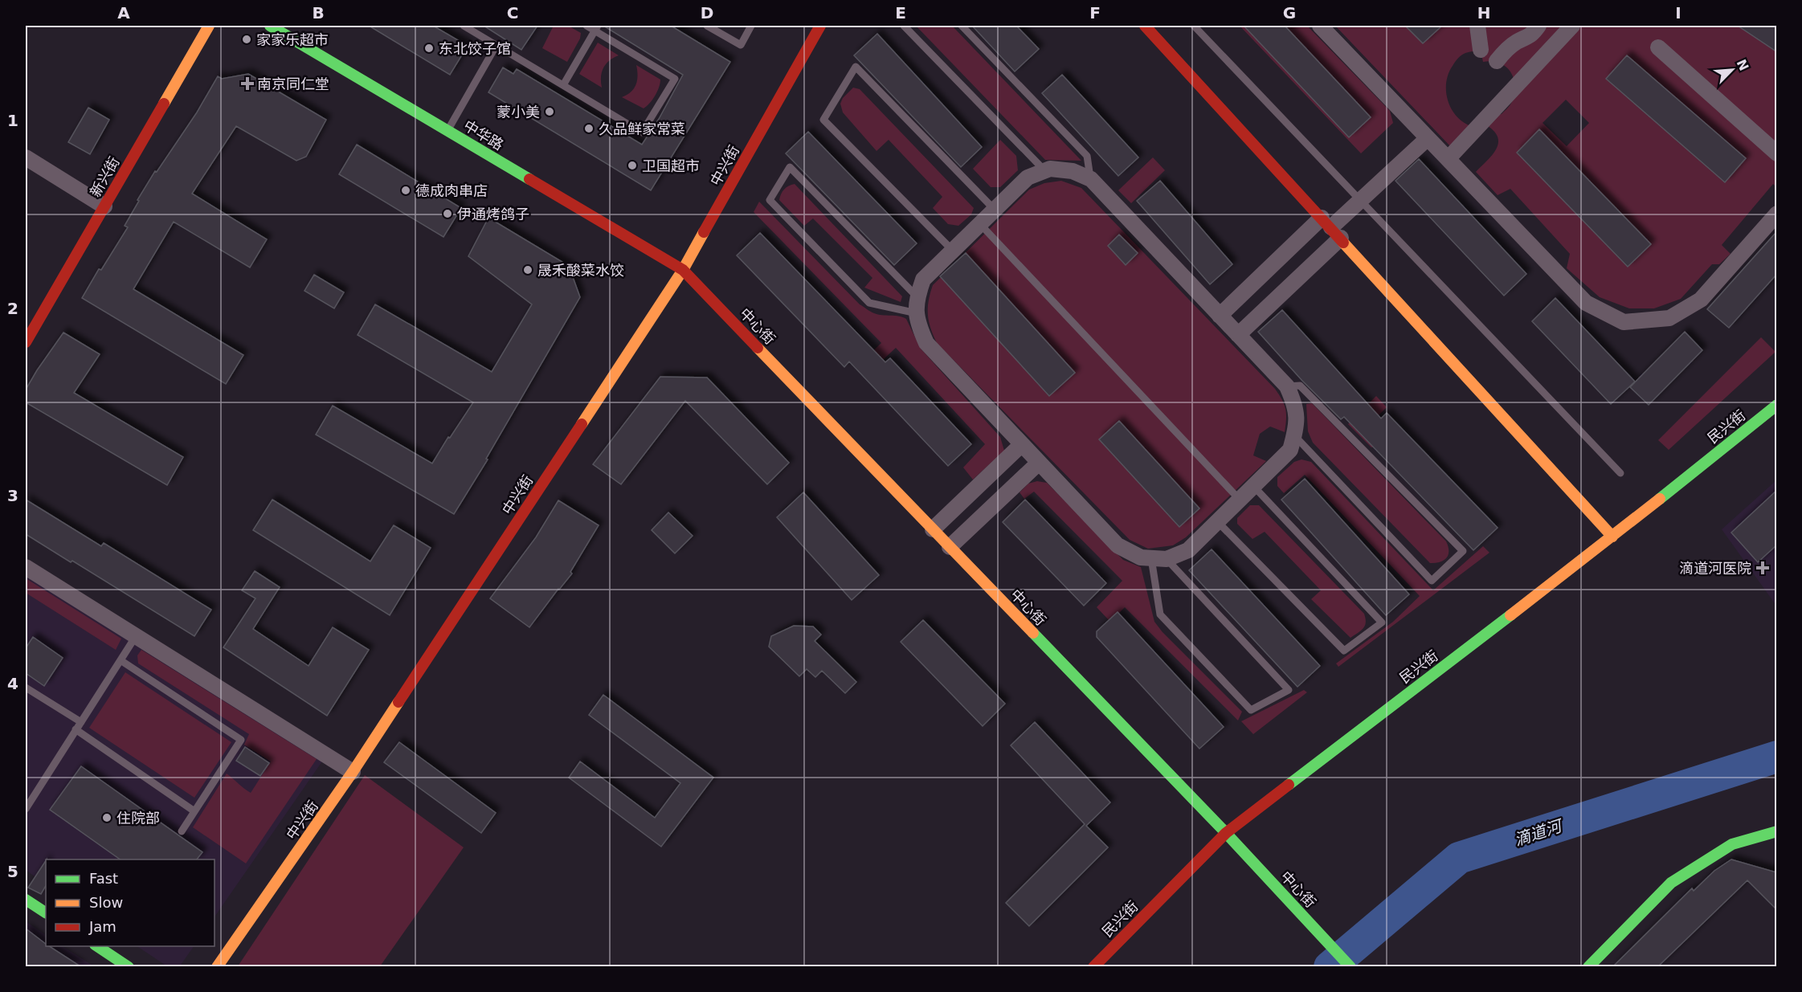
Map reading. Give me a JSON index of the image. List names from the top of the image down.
{
  "streets": {
    "street": [
      "中华路",
      "中兴街",
      "新兴街",
      "中心街",
      "民兴街"
    ]
  },
  "crossings": [
    ["中华路", "中兴街"],
    ["中华路", "中心街"],
    ["中兴街", "中心街"],
    ["中心街", "民兴街"]
  ],
  "water": ["滴道河"],
  "places": {
    "other": [
      "家家乐超市",
      "东北饺子馆",
      "蒙小美",
      "久品鲜家常菜",
      "卫国超市",
      "德成肉串店",
      "伊通烤鸽子",
      "晟禾酸菜水饺",
      "住院部"
    ],
    "health": ["南京同仁堂", "滴道河医院"]
  },
  "legend": ["Fast", "Slow", "Jam"],
  "north": "top right",
  "grid": {
    "columns": [
      "A",
      "B",
      "C",
      "D",
      "E",
      "F",
      "G",
      "H",
      "I"
    ],
    "rows": [
      "1",
      "2",
      "3",
      "4",
      "5"
    ]
  }
}
